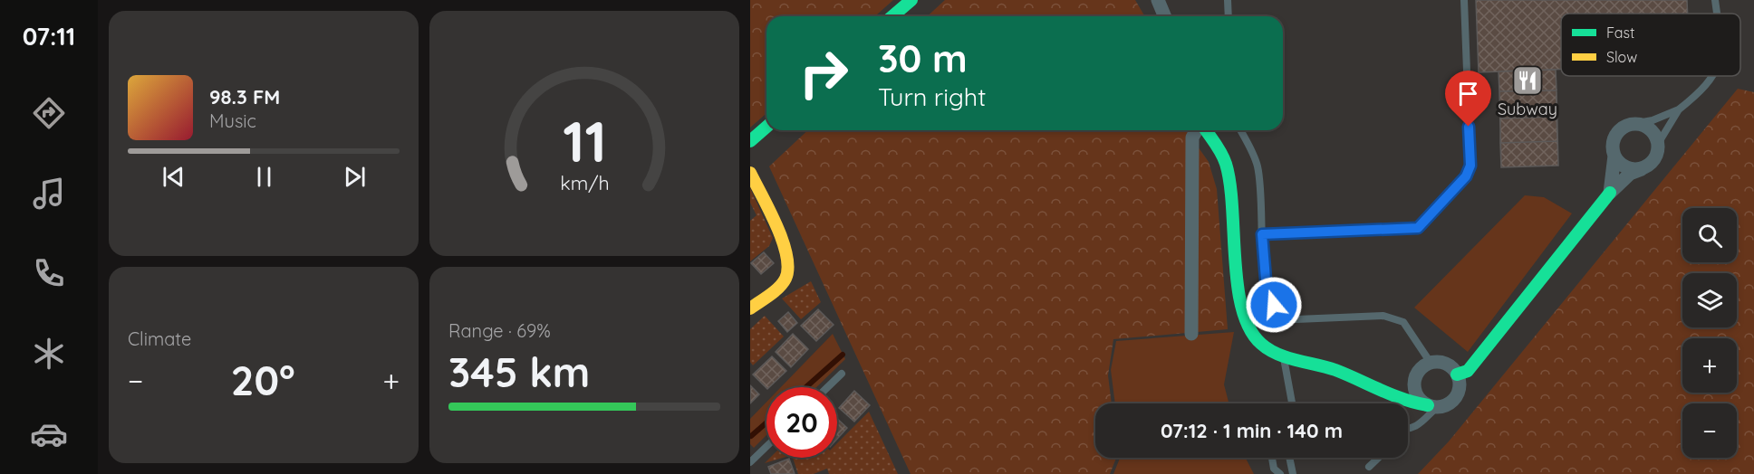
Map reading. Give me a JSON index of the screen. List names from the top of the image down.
{
  "places": {
    "restaurant": ["Subway"]
  },
  "legend": ["Fast", "Slow"],
  "page": {
    "tabs": "07:11",
    "turn": ["30 m", "Turn right"],
    "song": ["98.3 FM", "Music"],
    "map_buttons": ["+", "−"],
    "tile": [
      "Climate",
      ["Range · 69%", "345 km"]
    ],
    "heat": ["−", "20°", "+"],
    "limit": "20",
    "trip": "07:12 · 1 min · 140 m",
    "gauge": ["11", "km/h"]
  }
}
